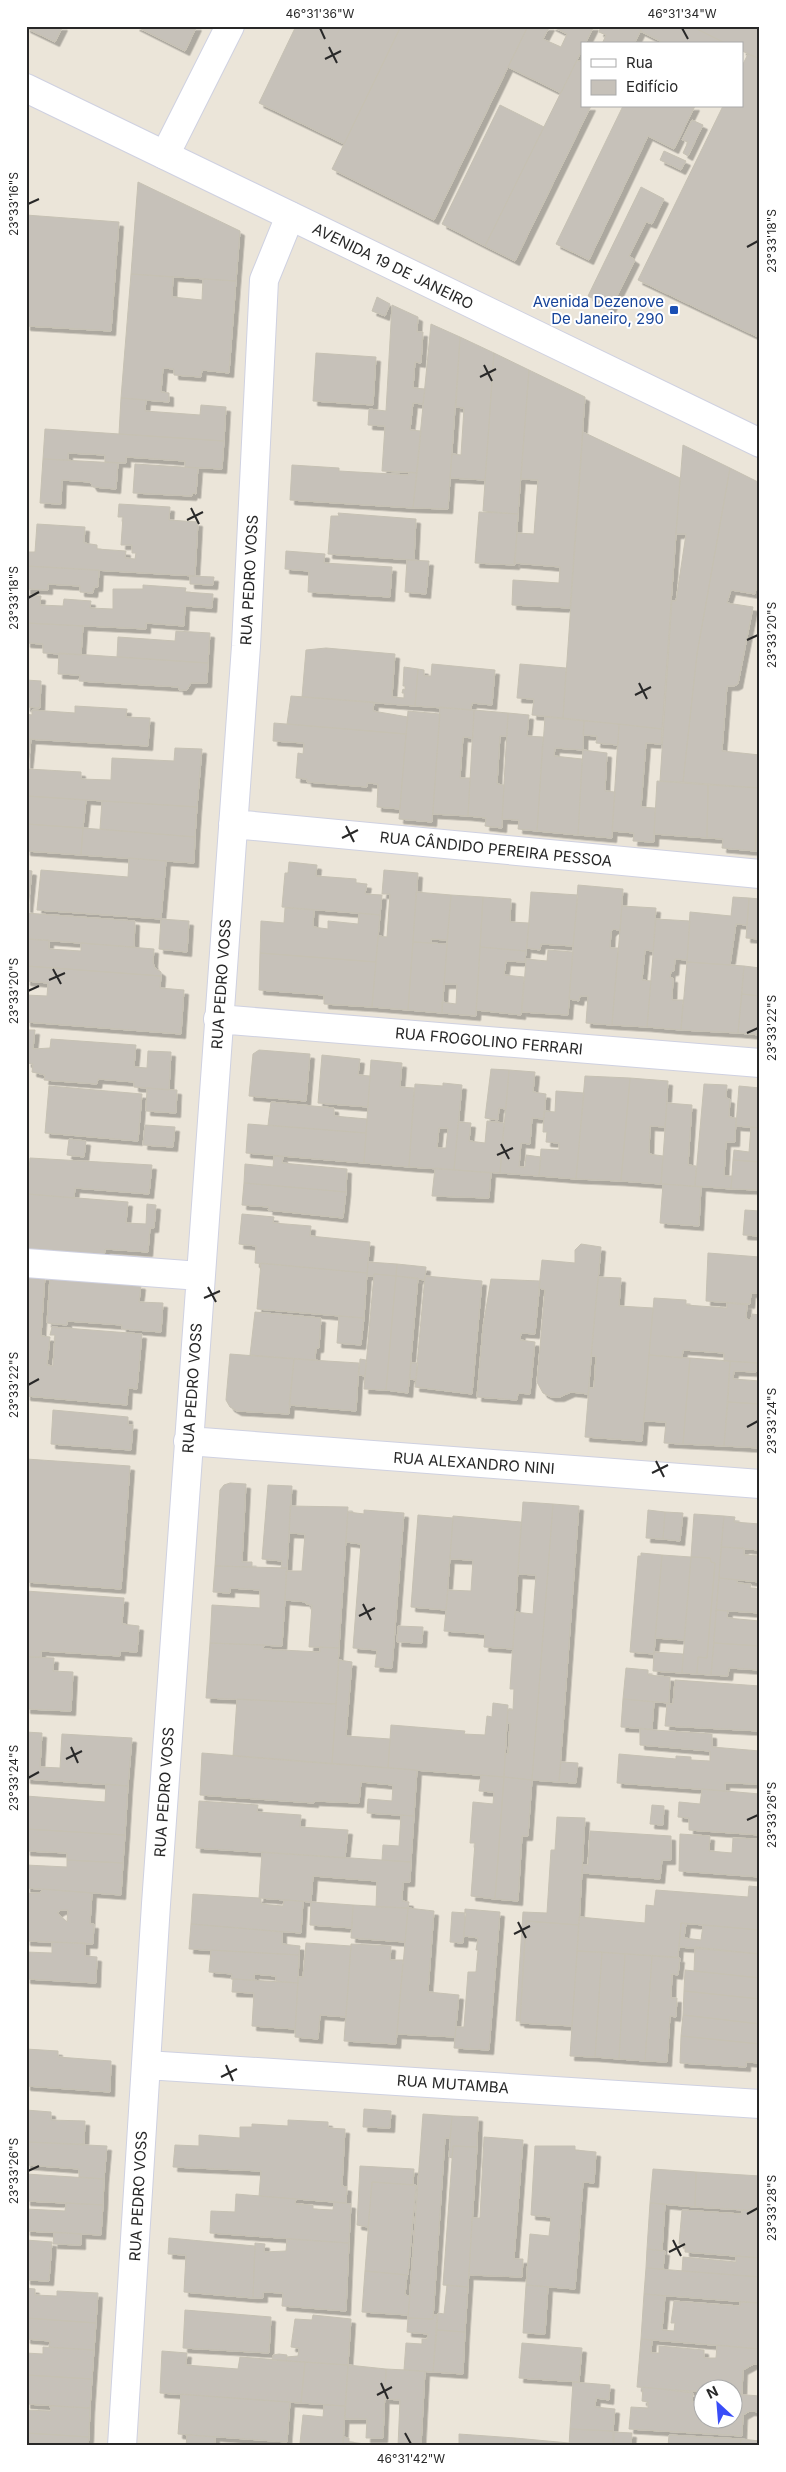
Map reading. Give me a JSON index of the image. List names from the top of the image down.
{
  "streets": {
    "street": [
      "AVENIDA 19 DE JANEIRO",
      "RUA PEDRO VOSS",
      "RUA CÂNDIDO PEREIRA PESSOA",
      "RUA FROGOLINO FERRARI",
      "RUA ALEXANDRO NINI",
      "RUA MUTAMBA"
    ]
  },
  "crossings": [
    ["AVENIDA 19 DE JANEIRO", "RUA PEDRO VOSS"],
    ["RUA PEDRO VOSS", "RUA CÂNDIDO PEREIRA PESSOA"],
    ["RUA PEDRO VOSS", "RUA FROGOLINO FERRARI"],
    ["RUA PEDRO VOSS", "RUA ALEXANDRO NINI"],
    ["RUA PEDRO VOSS", "RUA MUTAMBA"]
  ],
  "places": {
    "transit": ["Avenida Dezenove De Janeiro, 290"]
  },
  "legend": ["Rua", "Edifício"],
  "north": "top left",
  "coordinates": [
    "46°31'36\"W",
    "46°31'34\"W",
    "23°33'16\"S",
    "23°33'18\"S",
    "23°33'20\"S",
    "23°33'22\"S",
    "23°33'24\"S",
    "23°33'26\"S",
    "23°33'28\"S",
    "46°31'42\"W"
  ]
}
